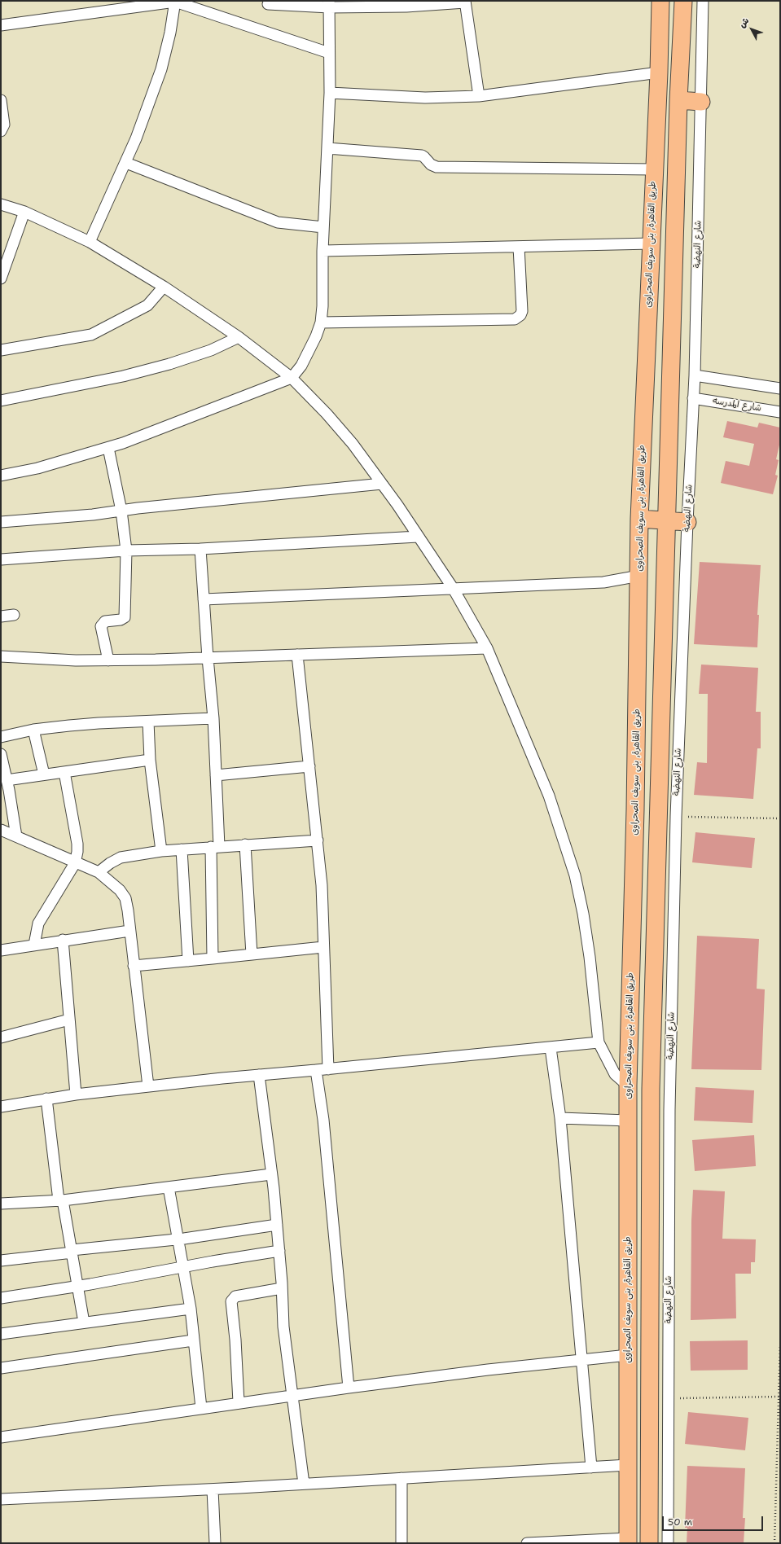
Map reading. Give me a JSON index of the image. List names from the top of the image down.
{
  "streets": {
    "main road": ["طريق القاهرة, بنى سويف الصحراوى"],
    "street": ["شارع النهضة", "شارع المدرسه"]
  },
  "crossings": [
    ["شارع النهضة", "شارع المدرسه"]
  ],
  "scale_bar": "50 m",
  "north": "top left"
}
